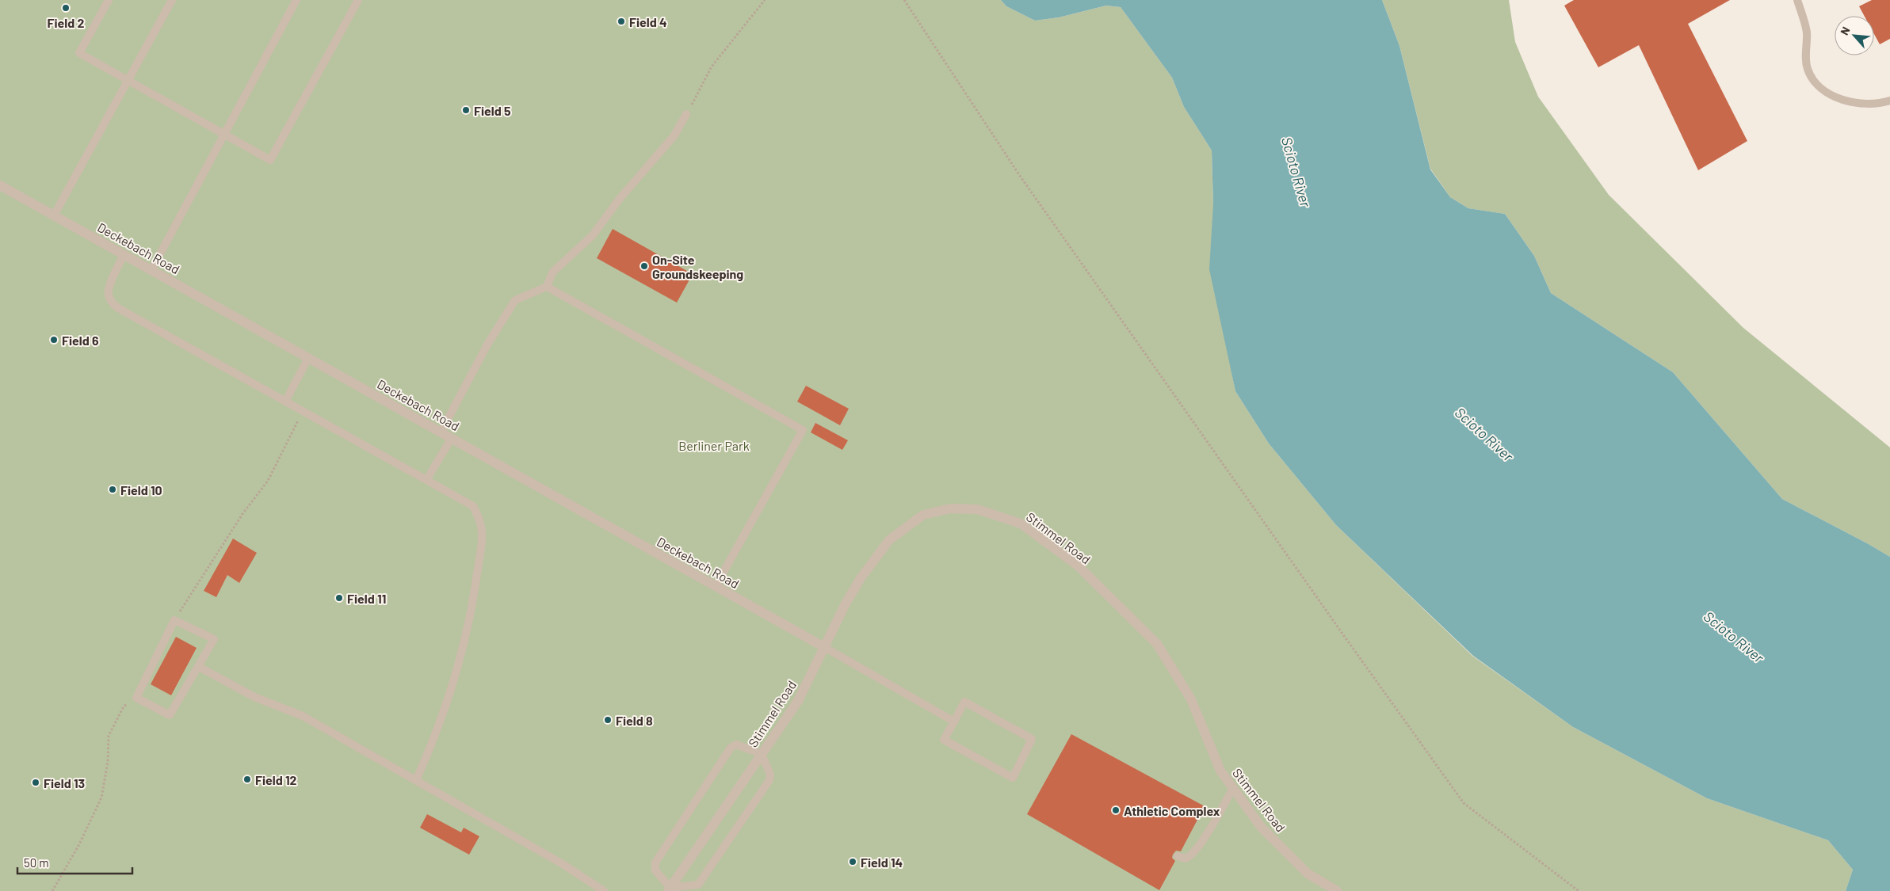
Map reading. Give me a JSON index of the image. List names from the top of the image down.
{
  "streets": {
    "street": ["Deckebach Road", "Stimmel Road"]
  },
  "crossings": [
    ["Deckebach Road", "Stimmel Road"]
  ],
  "water": ["Scioto River"],
  "parks": ["Berliner Park"],
  "places": [
    "Field 2",
    "Field 4",
    "Field 5",
    "On-Site Groundskeeping",
    "Field 6",
    "Field 10",
    "Field 11",
    "Field 8",
    "Field 12",
    "Field 13",
    "Athletic Complex",
    "Field 14"
  ],
  "scale_bar": "50 m",
  "north": "top left"
}
